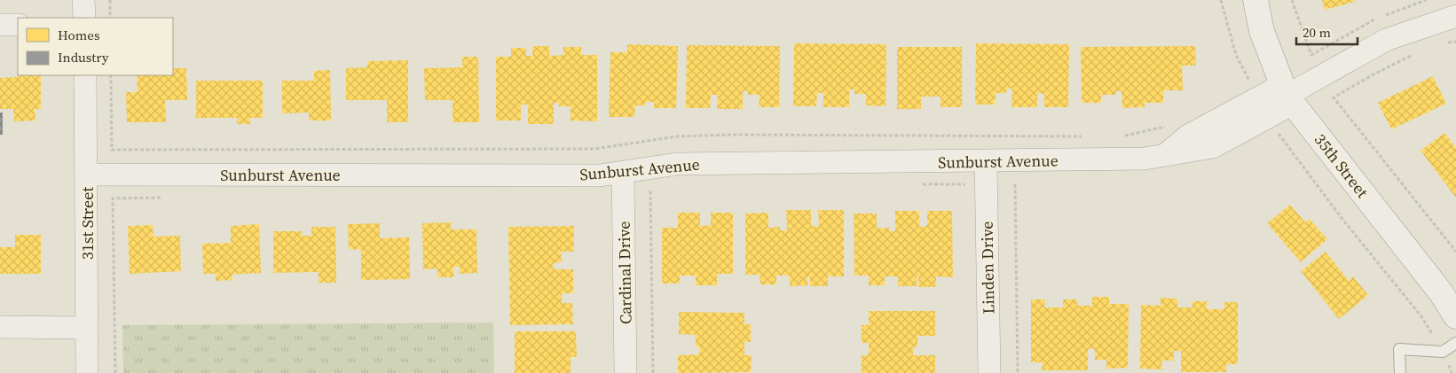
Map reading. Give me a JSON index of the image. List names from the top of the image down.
{
  "streets": {
    "street": [
      "Sunburst Avenue",
      "35th Street",
      "31st Street",
      "Linden Drive",
      "Cardinal Drive"
    ]
  },
  "crossings": [
    ["Sunburst Avenue", "35th Street"],
    ["Sunburst Avenue", "31st Street"],
    ["Sunburst Avenue", "Linden Drive"],
    ["Sunburst Avenue", "Cardinal Drive"]
  ],
  "legend": ["Homes", "Industry"],
  "scale_bar": "20 m"
}
